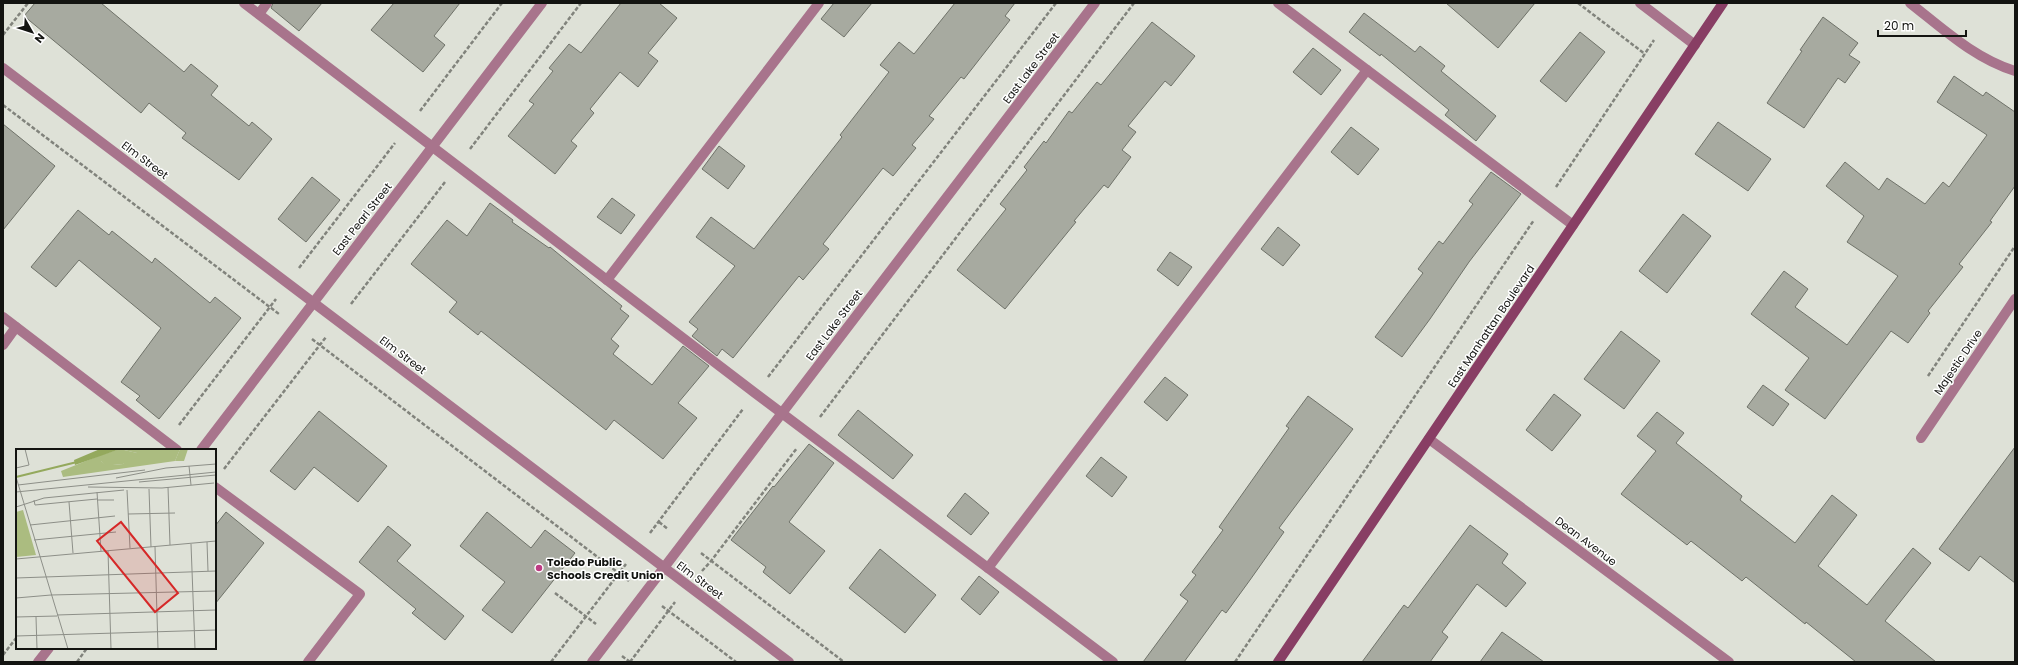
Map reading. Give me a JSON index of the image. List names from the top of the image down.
{
  "streets": {
    "main road": ["East Manhattan Boulevard"],
    "street": [
      "East Lake Street",
      "Elm Street",
      "East Pearl Street",
      "Majestic Drive",
      "Dean Avenue"
    ]
  },
  "crossings": [
    ["East Lake Street", "Elm Street"],
    ["Elm Street", "East Pearl Street"],
    ["East Manhattan Boulevard", "Dean Avenue"]
  ],
  "places": ["Toledo Public Schools Credit Union"],
  "scale_bar": "20 m",
  "north": "bottom right"
}
